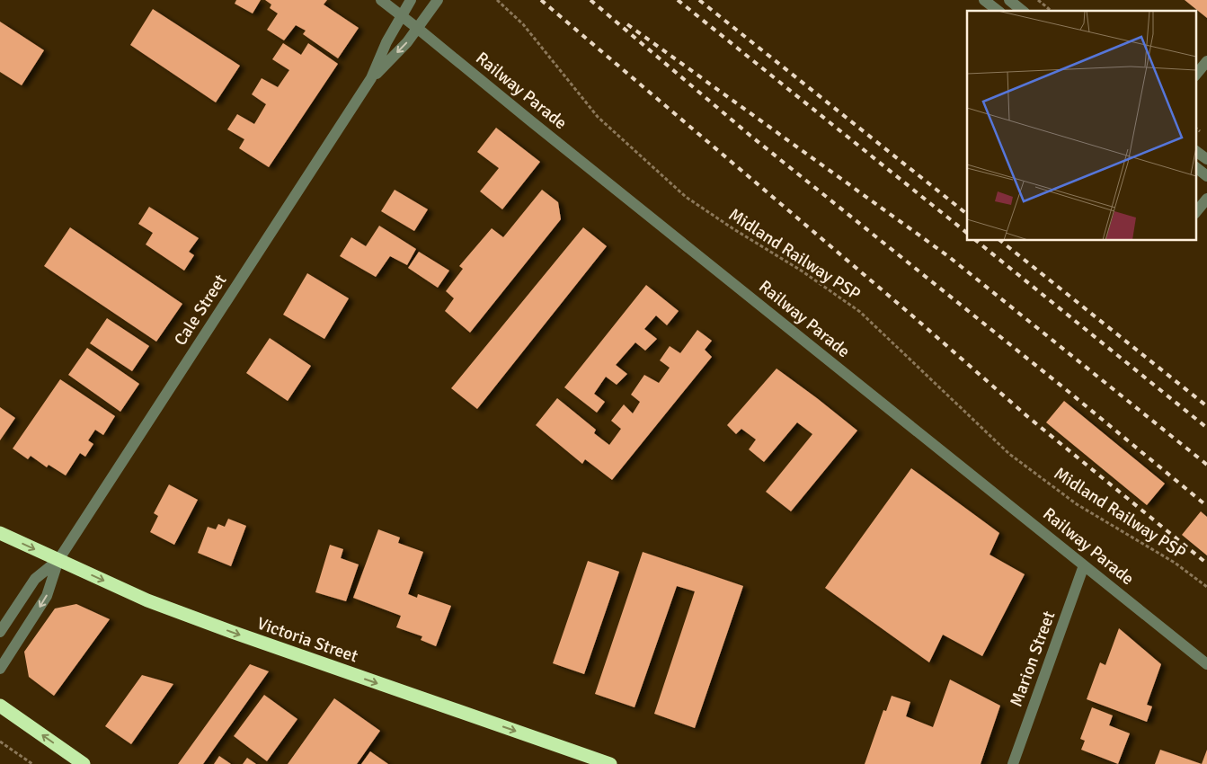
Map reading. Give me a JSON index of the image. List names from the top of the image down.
{
  "streets": {
    "highway": ["Victoria Street"],
    "street": ["Railway Parade", "Cale Street", "Marion Street"],
    "path": ["Midland Railway PSP"]
  },
  "crossings": [
    ["Railway Parade", "Cale Street"],
    ["Railway Parade", "Marion Street"],
    ["Cale Street", "Victoria Street"]
  ],
  "one_way": ["Victoria Street"]
}
